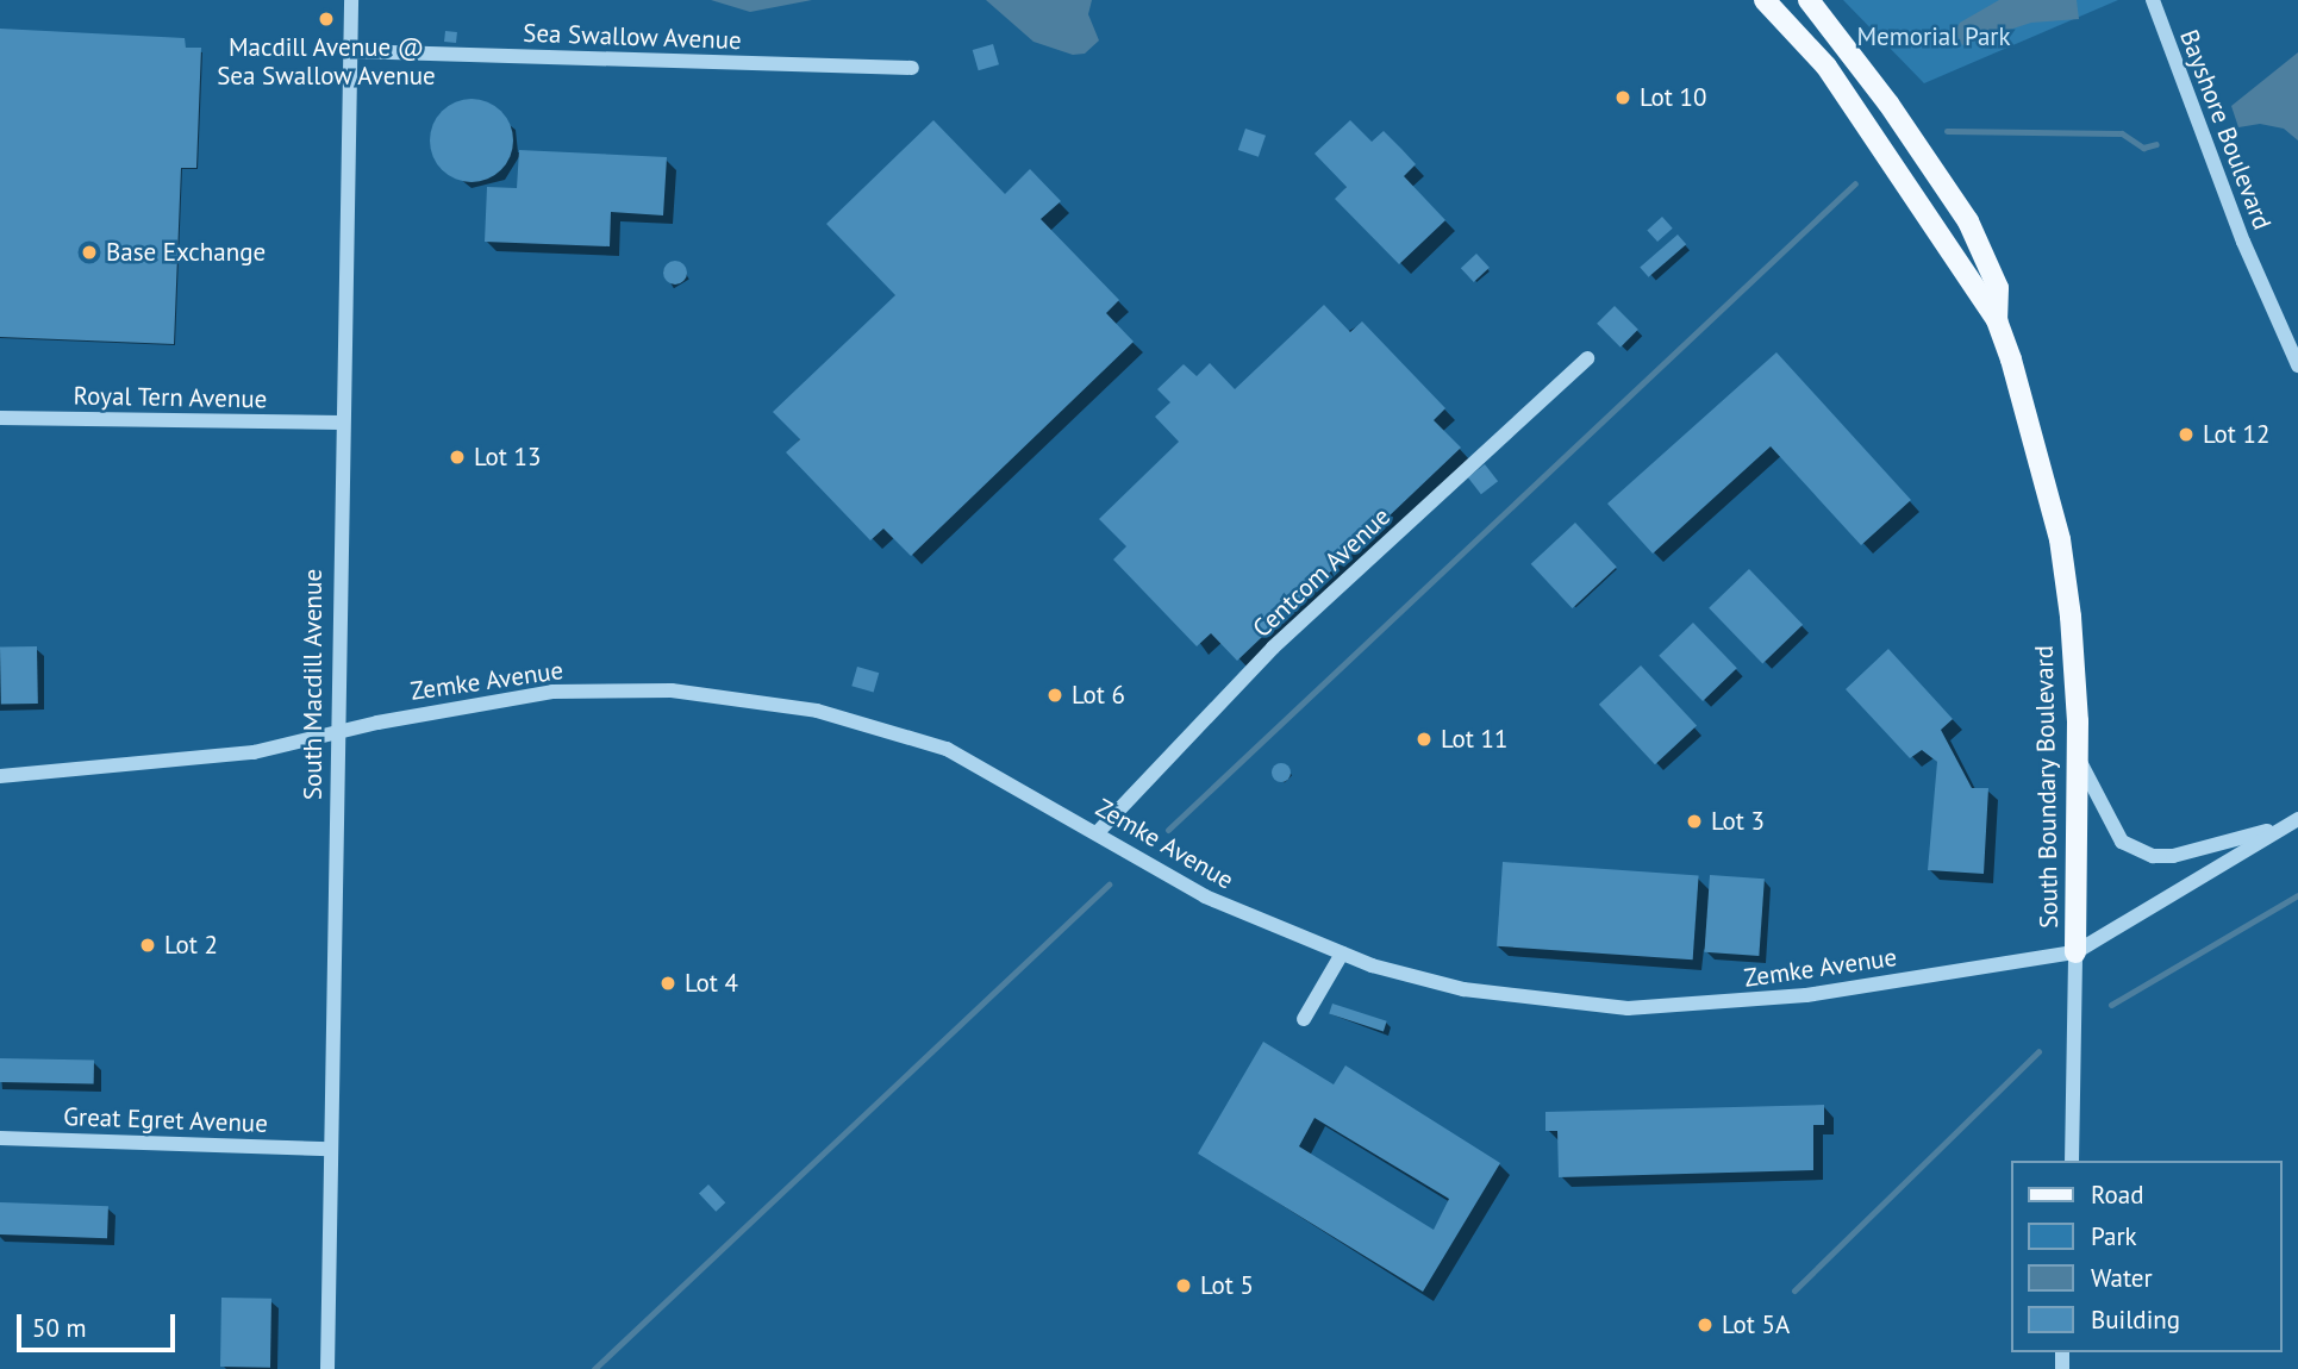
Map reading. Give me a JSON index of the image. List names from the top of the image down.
{
  "streets": {
    "main road": ["South Boundary Boulevard"],
    "street": [
      "Sea Swallow Avenue",
      "Bayshore Boulevard",
      "Royal Tern Avenue",
      "Centcom Avenue",
      "Zemke Avenue",
      "South Macdill Avenue",
      "Great Egret Avenue"
    ]
  },
  "crossings": [
    ["Sea Swallow Avenue", "South Macdill Avenue"],
    ["Royal Tern Avenue", "South Macdill Avenue"],
    ["Centcom Avenue", "Zemke Avenue"],
    ["Zemke Avenue", "South Macdill Avenue"],
    ["Zemke Avenue", "South Boundary Boulevard"],
    ["South Macdill Avenue", "Great Egret Avenue"]
  ],
  "parks": ["Memorial Park"],
  "places": [
    "Macdill Avenue @ Sea Swallow Avenue",
    "Lot 10",
    "Base Exchange",
    "Lot 12",
    "Lot 13",
    "Lot 6",
    "Lot 11",
    "Lot 3",
    "Lot 2",
    "Lot 4",
    "Lot 5",
    "Lot 5A"
  ],
  "legend": [
    "Road",
    "Park",
    "Water",
    "Building"
  ],
  "scale_bar": "50 m"
}
